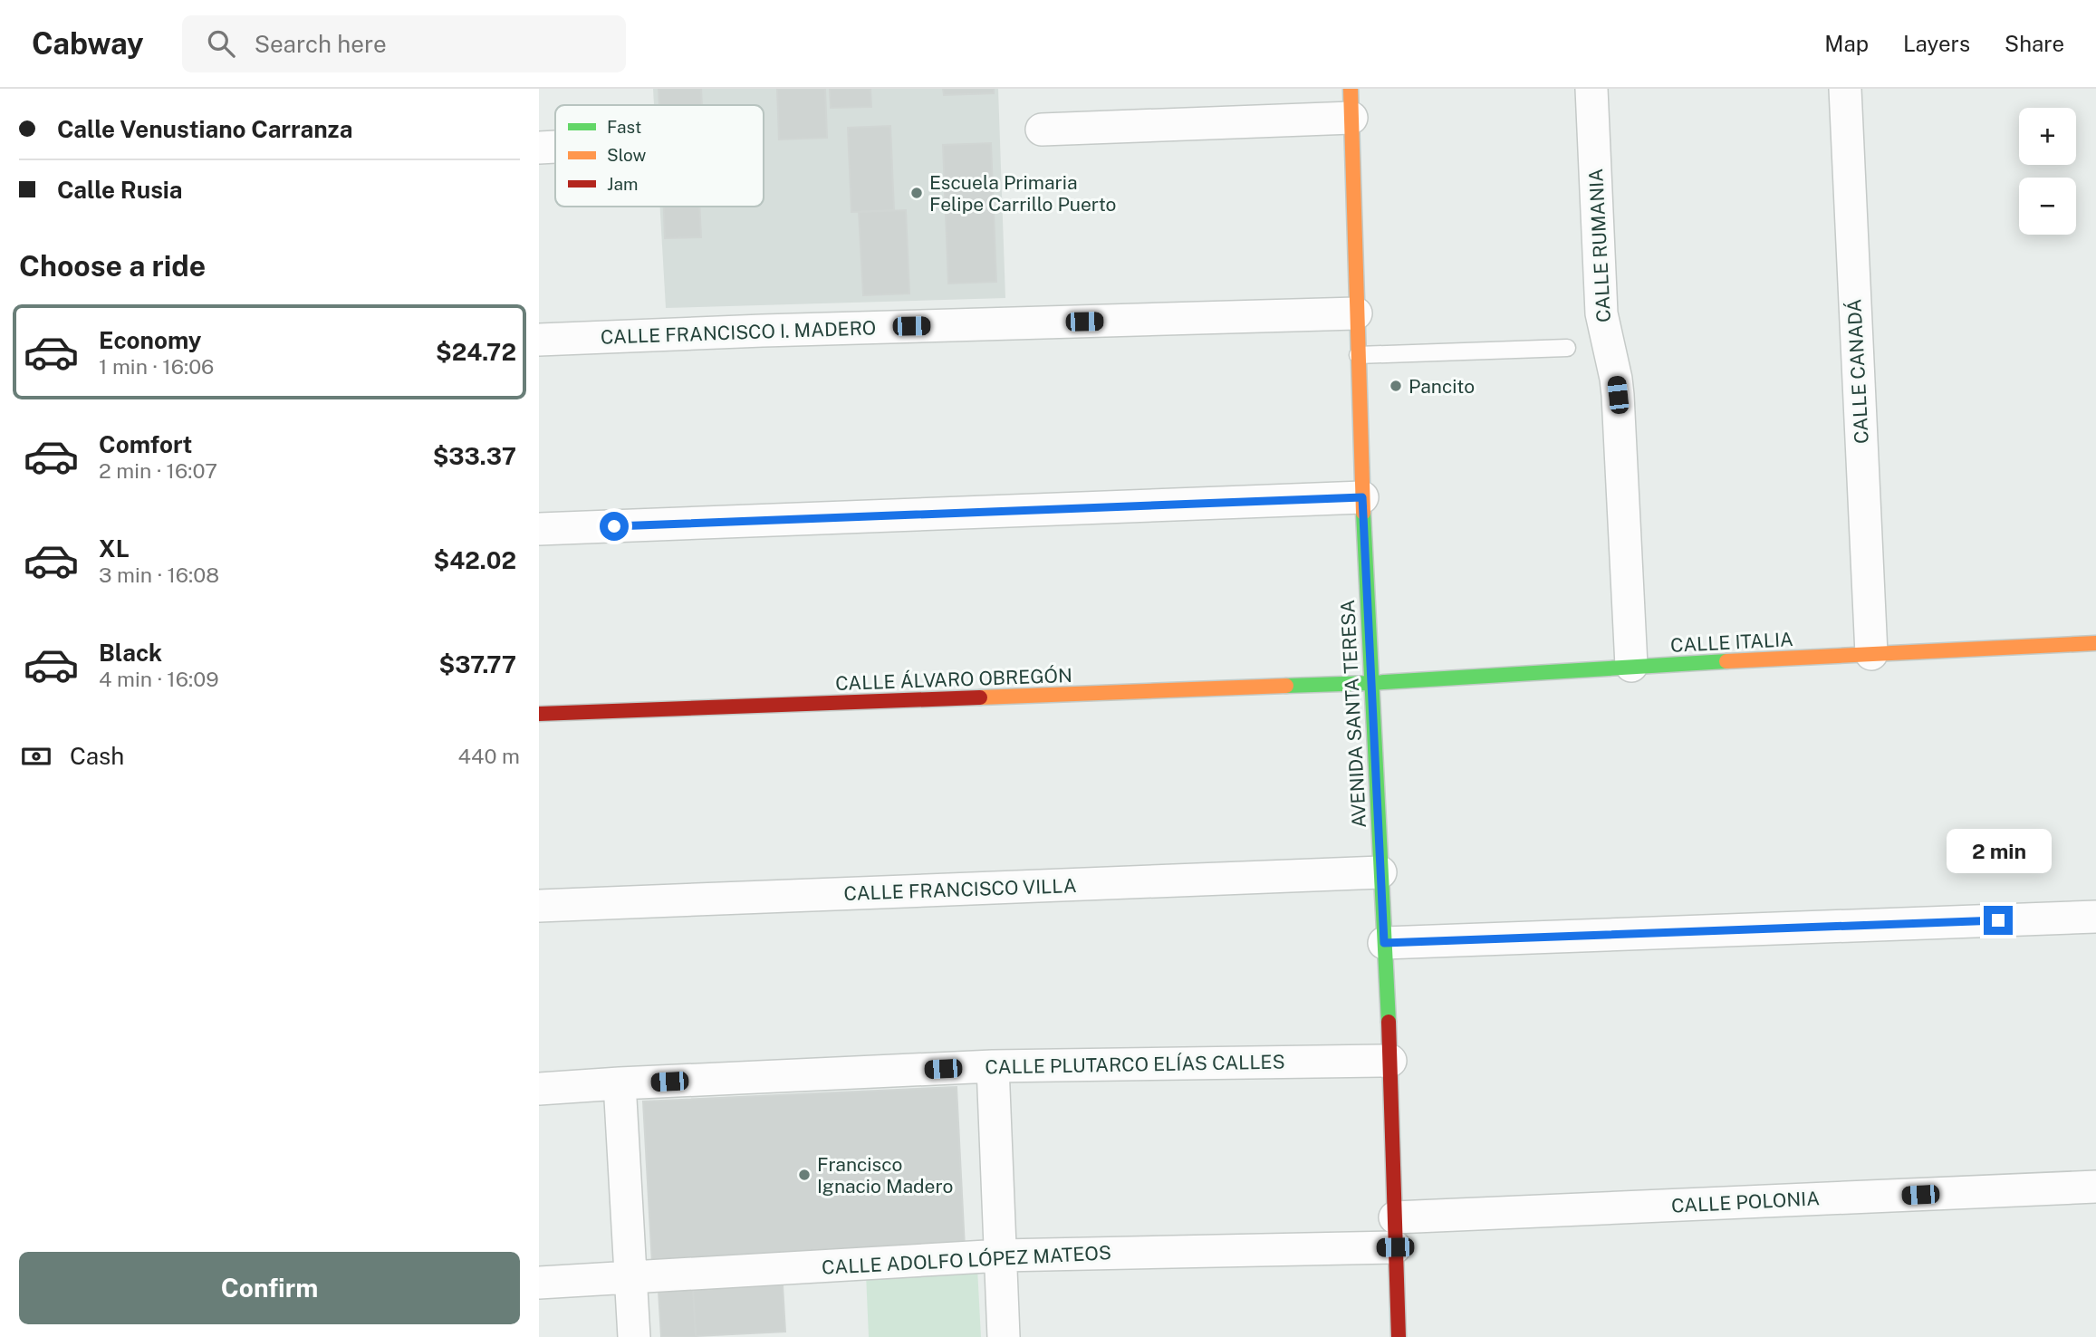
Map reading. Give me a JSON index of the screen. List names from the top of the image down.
{
  "streets": {
    "street": [
      "CALLE RUMANIA",
      "CALLE FRANCISCO I. MADERO",
      "CALLE CANADÁ",
      "CALLE ITALIA",
      "CALLE ÁLVARO OBREGÓN",
      "AVENIDA SANTA TERESA",
      "CALLE FRANCISCO VILLA",
      "CALLE PLUTARCO ELÍAS CALLES",
      "CALLE POLONIA",
      "CALLE ADOLFO LÓPEZ MATEOS"
    ]
  },
  "crossings": [
    ["CALLE RUMANIA", "CALLE ITALIA"],
    ["CALLE FRANCISCO I. MADERO", "AVENIDA SANTA TERESA"],
    ["CALLE CANADÁ", "CALLE ITALIA"],
    ["CALLE ITALIA", "CALLE ÁLVARO OBREGÓN"],
    ["CALLE ITALIA", "AVENIDA SANTA TERESA"],
    ["CALLE ÁLVARO OBREGÓN", "AVENIDA SANTA TERESA"],
    ["AVENIDA SANTA TERESA", "CALLE FRANCISCO VILLA"],
    ["AVENIDA SANTA TERESA", "CALLE PLUTARCO ELÍAS CALLES"],
    ["AVENIDA SANTA TERESA", "CALLE POLONIA"],
    ["AVENIDA SANTA TERESA", "CALLE ADOLFO LÓPEZ MATEOS"],
    ["CALLE POLONIA", "CALLE ADOLFO LÓPEZ MATEOS"]
  ],
  "places": ["Escuela Primaria Felipe Carrillo Puerto", "Pancito", "Francisco Ignacio Madero"],
  "legend": ["Fast", "Slow", "Jam"],
  "page": {
    "header": "Cabway",
    "search": "Search here",
    "nav": ["Map", "Layers", "Share"],
    "banner": ["Calle Venustiano Carranza", "Calle Rusia"],
    "map_buttons": ["+", "−"],
    "heading": "Choose a ride",
    "list": [
      {
        "name": "Economy",
        "note": "1 min · 16:06",
        "value": "$24.72"
      },
      {
        "name": "Comfort",
        "note": "2 min · 16:07",
        "value": "$33.37"
      },
      {
        "name": "XL",
        "note": "3 min · 16:08",
        "value": "$42.02"
      },
      {
        "name": "Black",
        "note": "4 min · 16:09",
        "value": "$37.77"
      }
    ],
    "pay": ["Cash", "440 m"],
    "bubble": "2 min",
    "buttons": "Confirm"
  }
}
